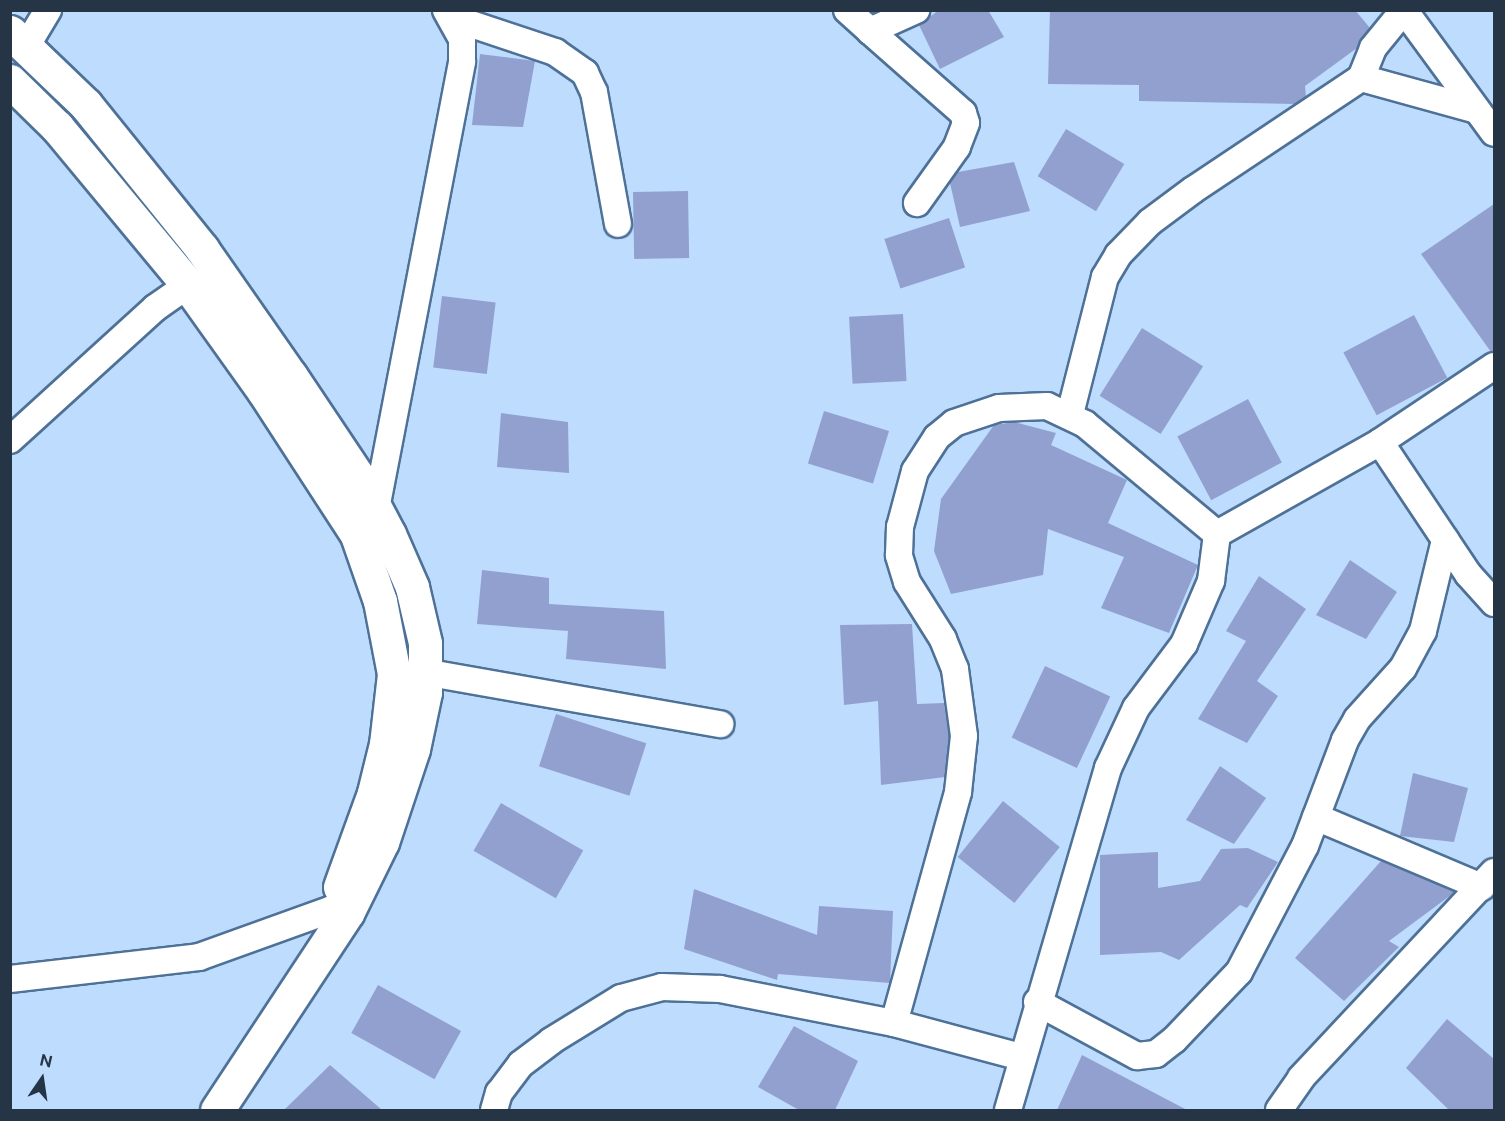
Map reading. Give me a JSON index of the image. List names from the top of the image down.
{
  "north": "top"
}
